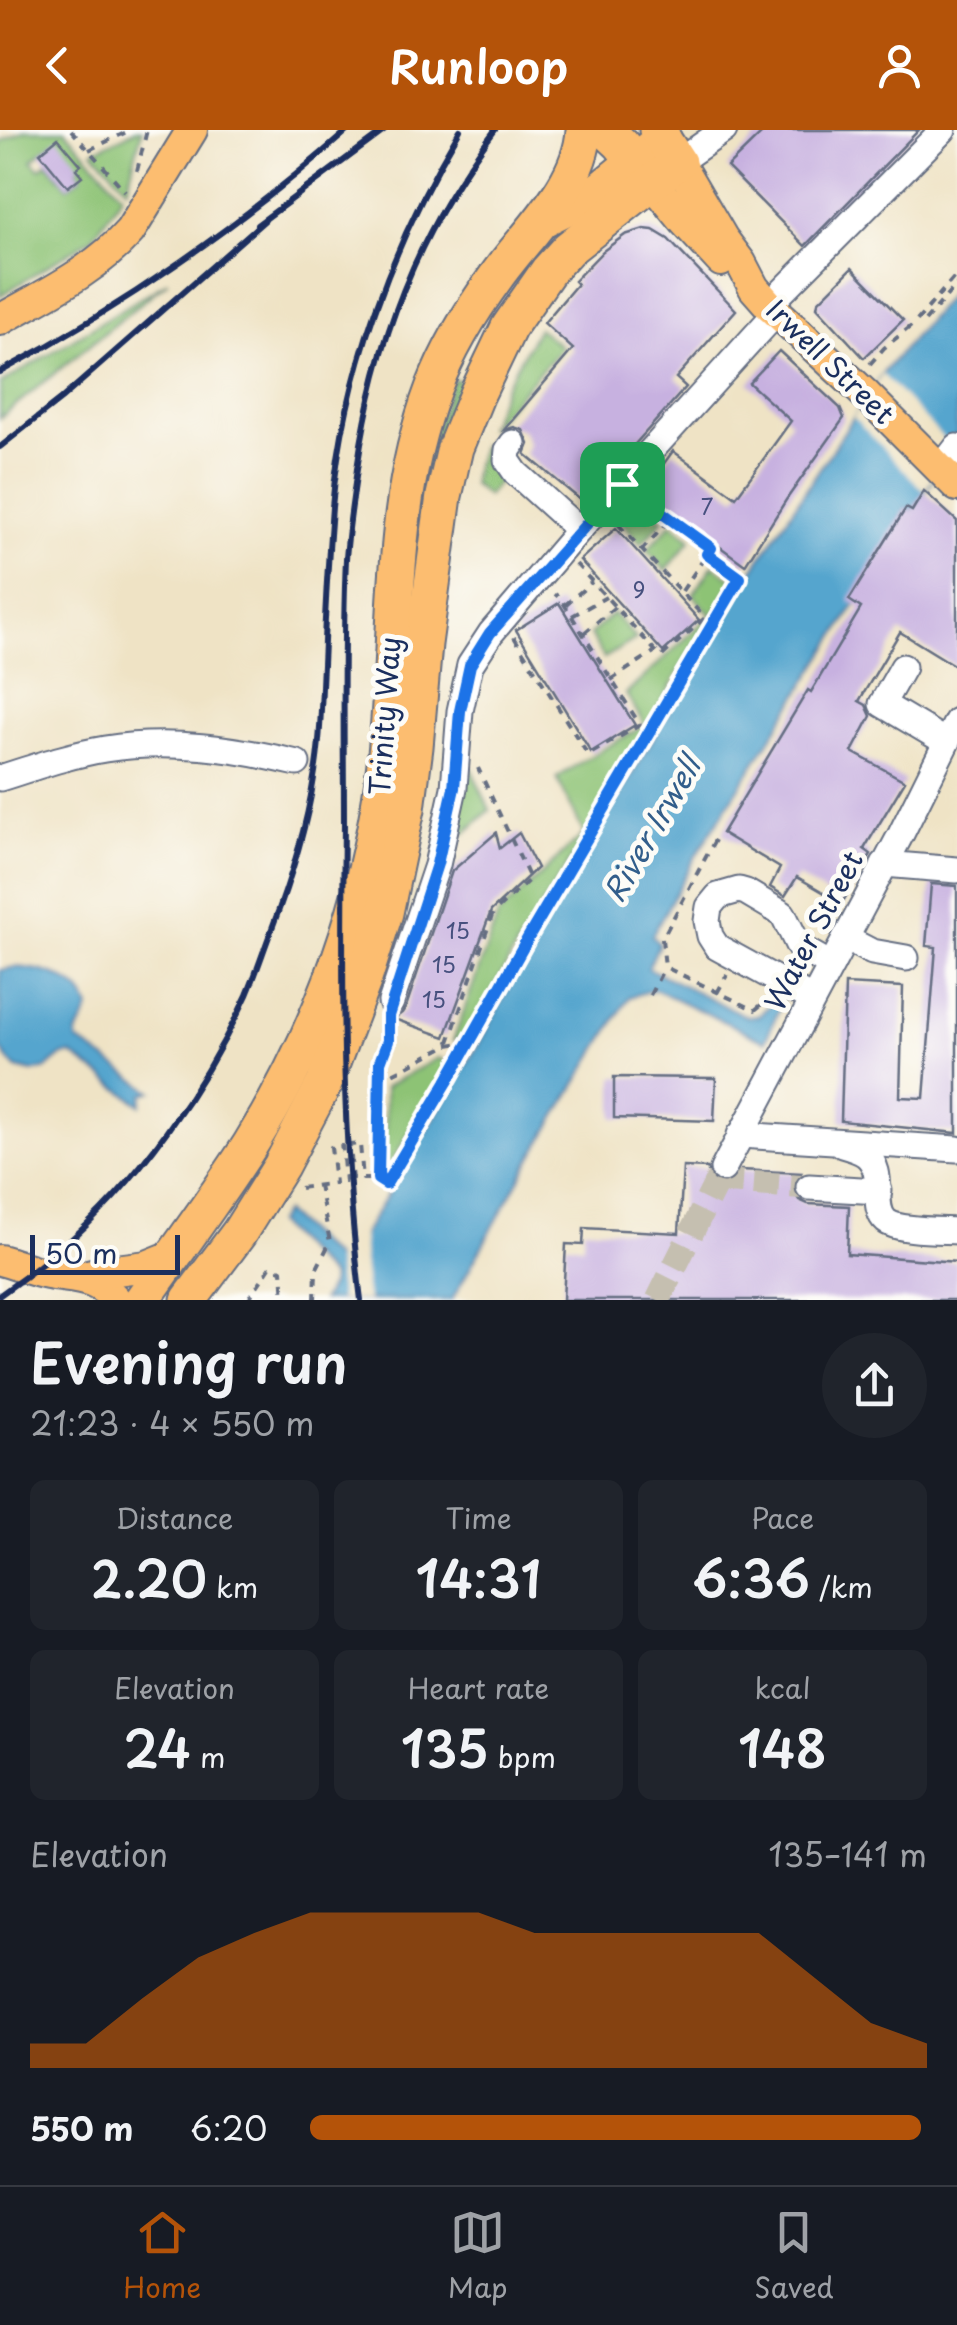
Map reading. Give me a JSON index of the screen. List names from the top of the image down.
{
  "streets": {
    "highway": ["Trinity Way"],
    "main road": ["Irwell Street"],
    "street": ["Water Street"]
  },
  "crossings": [
    ["Irwell Street", "Trinity Way"]
  ],
  "water": ["River Irwell"],
  "house_numbers": [
    "7",
    "9",
    "15",
    "15",
    "15"
  ],
  "scale_bar": "50 m",
  "page": {
    "header": "Runloop",
    "scale": "50 m",
    "heading": ["Evening run", "21:23 · 4 × 550 m"],
    "stats": [
      ["Distance", "2.20 km"],
      ["Time", "14:31"],
      ["Pace", "6:36 /km"],
      ["Elevation", "24 m"],
      ["Heart rate", "135 bpm"],
      ["kcal", "148"]
    ],
    "chart": ["Elevation", "135–141 m"],
    "list": [
      {
        "name": "550 m",
        "note": "6:20"
      }
    ],
    "tabs": ["Home", "Map", "Saved"]
  }
}
